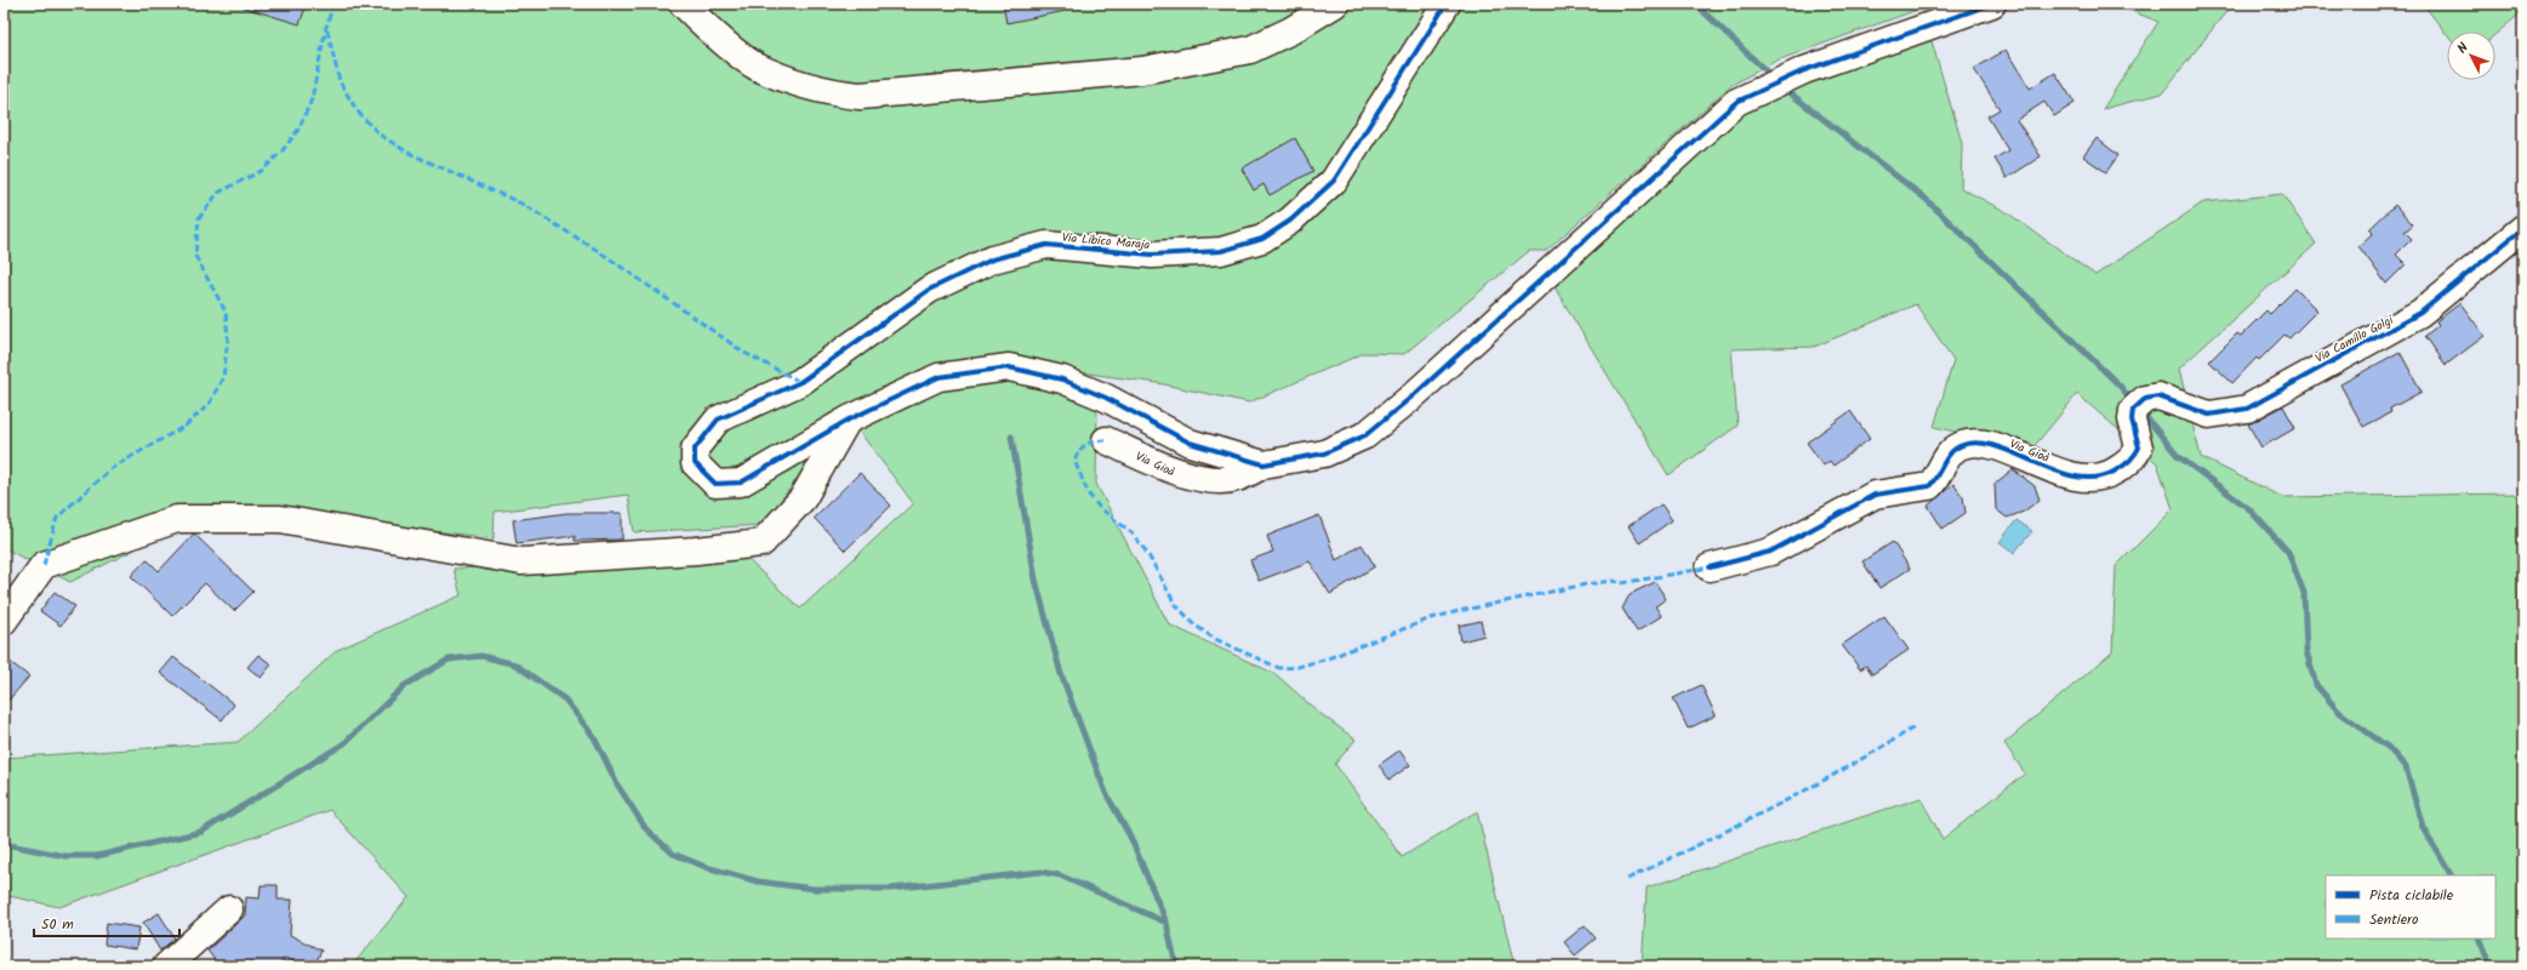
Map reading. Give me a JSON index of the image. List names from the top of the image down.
{
  "streets": {
    "street": ["Via Libico Maraja", "Via Camillo Golgi", "Via Gioà"]
  },
  "crossings": [
    ["Via Libico Maraja", "Via Gioà"],
    ["Via Camillo Golgi", "Via Gioà"]
  ],
  "legend": ["Pista ciclabile", "Sentiero"],
  "scale_bar": "50 m",
  "north": "top left"
}
